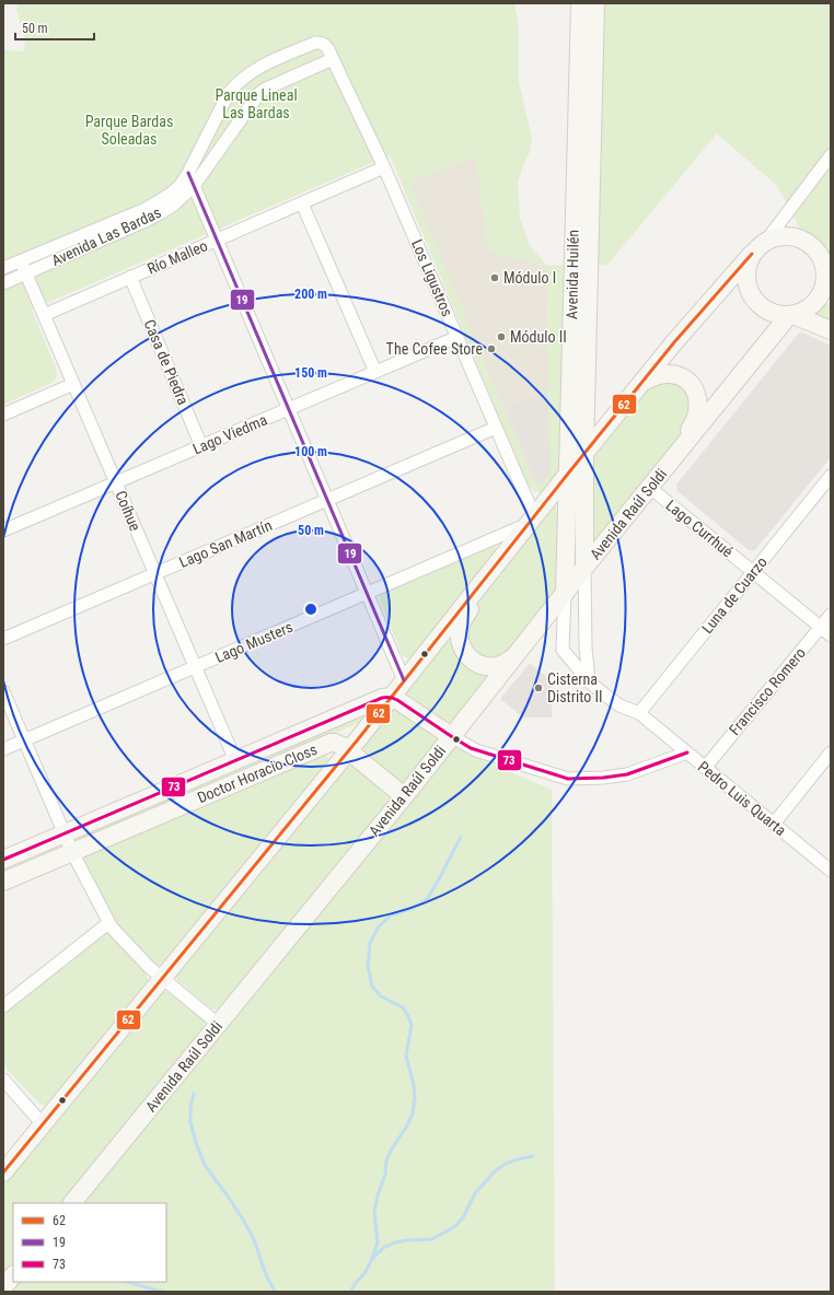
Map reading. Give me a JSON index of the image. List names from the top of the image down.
{
  "streets": {
    "main road": ["Avenida Huilén", "Avenida Raúl Soldi", "Doctor Horacio Closs"],
    "street": [
      "Avenida Las Bardas",
      "Río Malleo",
      "Los Ligustros",
      "Casa de Piedra",
      "Lago Viedma",
      "Coíhue",
      "Lago Currhué",
      "Lago San Martín",
      "Luna de Cuarzo",
      "Lago Musters",
      "Francisco Romero",
      "Pedro Luis Quarta"
    ]
  },
  "crossings": [
    ["Avenida Las Bardas", "Los Ligustros"],
    ["Avenida Las Bardas", "Coíhue"],
    ["Río Malleo", "Los Ligustros"],
    ["Río Malleo", "Casa de Piedra"],
    ["Río Malleo", "Coíhue"],
    ["Avenida Huilén", "Avenida Raúl Soldi"],
    ["Avenida Huilén", "Pedro Luis Quarta"],
    ["Los Ligustros", "Lago Viedma"],
    ["Los Ligustros", "Lago San Martín"],
    ["Los Ligustros", "Lago Musters"],
    ["Casa de Piedra", "Lago Viedma"],
    ["Lago Viedma", "Coíhue"],
    ["Coíhue", "Lago San Martín"],
    ["Coíhue", "Lago Musters"],
    ["Coíhue", "Doctor Horacio Closs"],
    ["Avenida Raúl Soldi", "Lago Currhué"],
    ["Avenida Raúl Soldi", "Doctor Horacio Closs"],
    ["Lago Currhué", "Luna de Cuarzo"],
    ["Lago Currhué", "Francisco Romero"],
    ["Luna de Cuarzo", "Pedro Luis Quarta"],
    ["Francisco Romero", "Pedro Luis Quarta"]
  ],
  "parks": ["Parque Lineal Las Bardas", "Parque Bardas Soleadas"],
  "places": [
    "Módulo I",
    "Módulo II",
    "The Cofee Store",
    "Cisterna Distrito II"
  ],
  "lines": ["transit line 19", "transit line 62", "transit line 73"],
  "legend": ["62", "19", "73"],
  "scale_bar": "50 m",
  "rings": [
    "200 m",
    "150 m",
    "100 m",
    "50 m"
  ]
}
